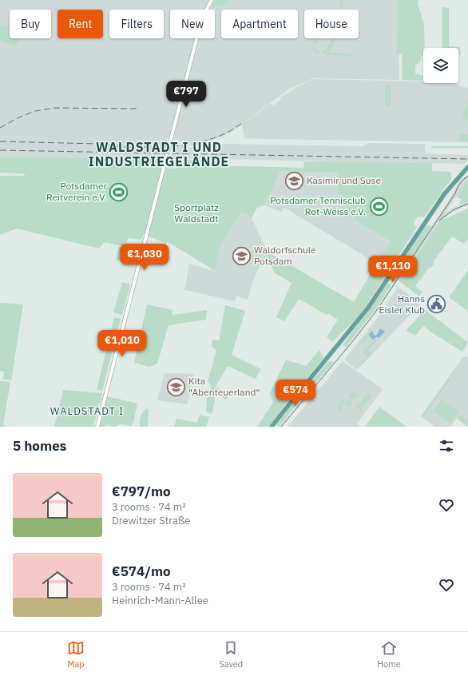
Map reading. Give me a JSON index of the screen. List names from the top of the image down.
{
  "districts": ["WALDSTADT I UND INDUSTRIEGELÄNDE", "WALDSTADT I"],
  "parks": ["Sportplatz Waldstadt"],
  "places": {
    "school or university": ["Kasimir und Suse", "Waldorfschule Potsdam", "Kita \"Abenteuerland\""],
    "sports": ["Potsdamer Reitverein e.V.", "Potsdamer Tennisclub Rot-Weiss e.V."],
    "public building": ["Hanns Eisler Klub"]
  },
  "page": {
    "chip": [
      "Buy",
      "Rent",
      "Filters",
      "New",
      "Apartment",
      "House"
    ],
    "price": [
      "€797",
      "€1,030",
      "€1,110",
      "€1,010",
      "€574"
    ],
    "heading": "5 homes",
    "list": [
      {
        "name": "€797/mo",
        "note": "3 rooms · 74 m² · Drewitzer Straße"
      },
      {
        "name": "€574/mo",
        "note": "3 rooms · 74 m² · Heinrich-Mann-Allee"
      }
    ],
    "tabs": ["Map", "Saved", "Home"]
  }
}
